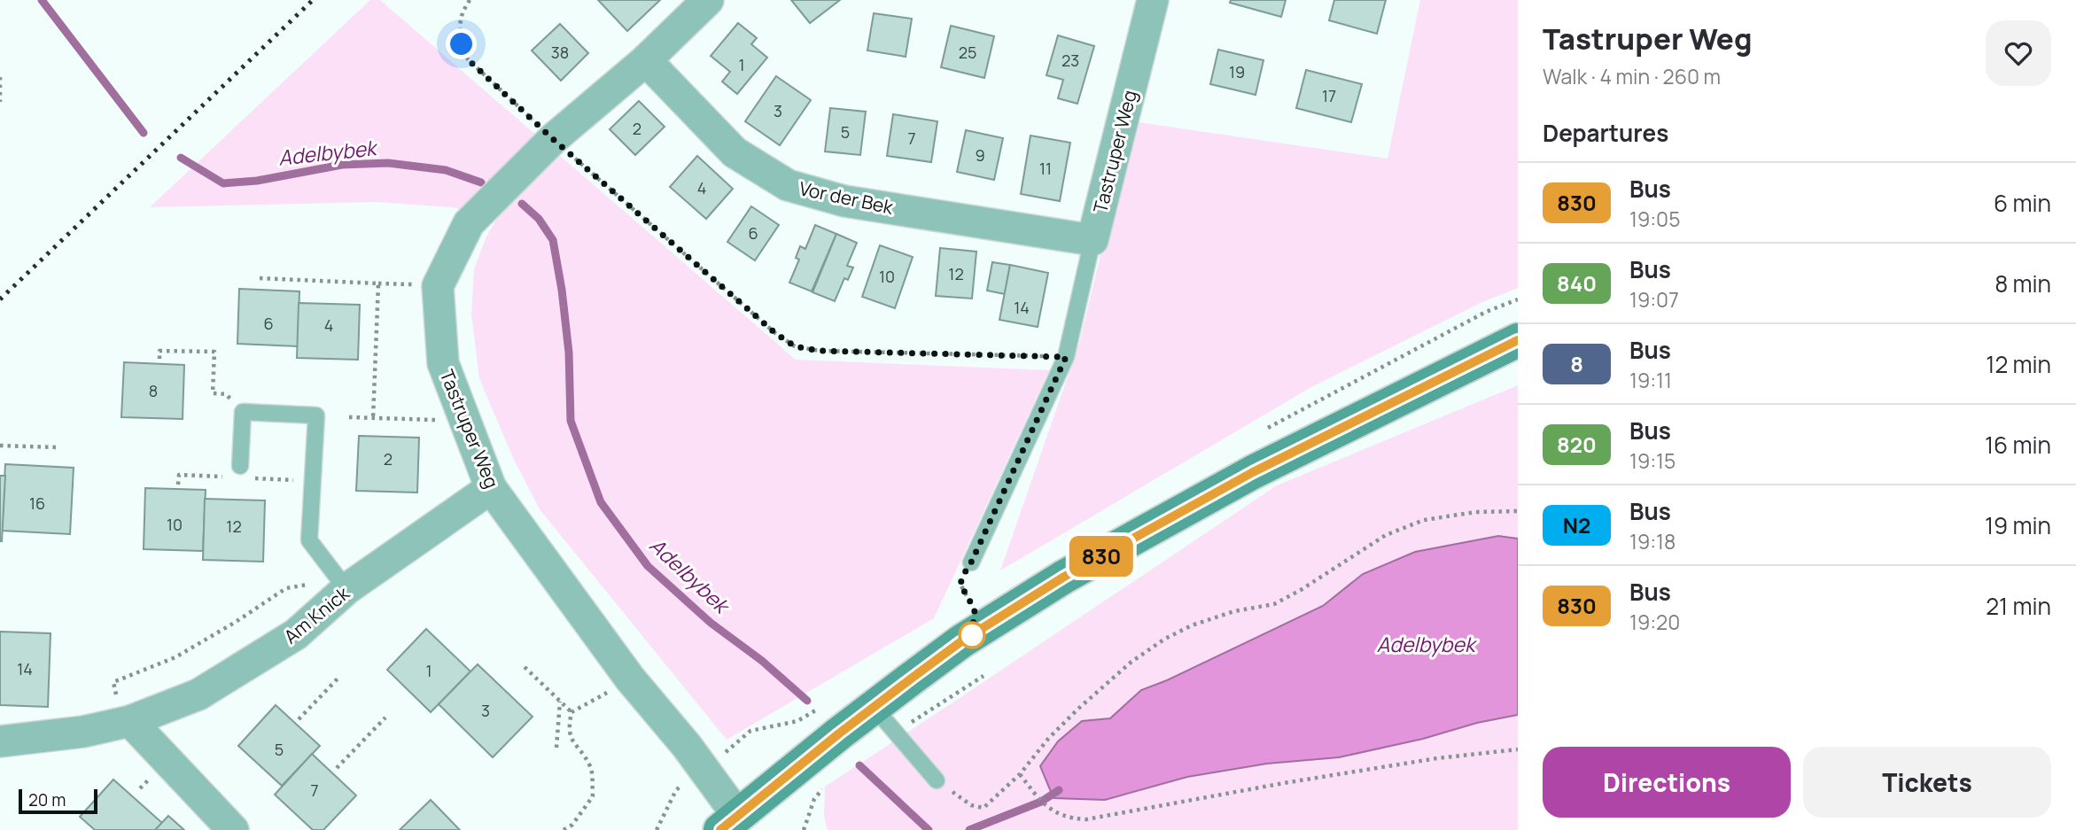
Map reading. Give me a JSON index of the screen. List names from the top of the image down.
{
  "streets": {
    "street": ["Tastruper Weg", "Vor der Bek", "Am Knick"]
  },
  "crossings": [
    ["Tastruper Weg", "Vor der Bek"],
    ["Tastruper Weg", "Am Knick"]
  ],
  "water": ["Adelbybek"],
  "lines": ["bus line 830"],
  "house_numbers": [
    "38",
    "25",
    "23",
    "1",
    "19",
    "17",
    "3",
    "2",
    "5",
    "7",
    "9",
    "11",
    "4",
    "6",
    "12",
    "10",
    "14",
    "6",
    "4",
    "8",
    "2",
    "16",
    "10",
    "12",
    "14",
    "1",
    "3",
    "5",
    "7"
  ],
  "scale_bar": "20 m",
  "page": {
    "on_map": "830",
    "heading": [
      ["Tastruper Weg", "Walk · 4 min · 260 m"],
      "Departures"
    ],
    "list": [
      {
        "mark": "830",
        "name": "Bus",
        "note": "19:05",
        "value": "6 min"
      },
      {
        "mark": "840",
        "name": "Bus",
        "note": "19:07",
        "value": "8 min"
      },
      {
        "mark": "8",
        "name": "Bus",
        "note": "19:11",
        "value": "12 min"
      },
      {
        "mark": "820",
        "name": "Bus",
        "note": "19:15",
        "value": "16 min"
      },
      {
        "mark": "N2",
        "name": "Bus",
        "note": "19:18",
        "value": "19 min"
      },
      {
        "mark": "830",
        "name": "Bus",
        "note": "19:20",
        "value": "21 min"
      }
    ],
    "buttons": ["Directions", "Tickets"],
    "scale": "20 m"
  }
}
